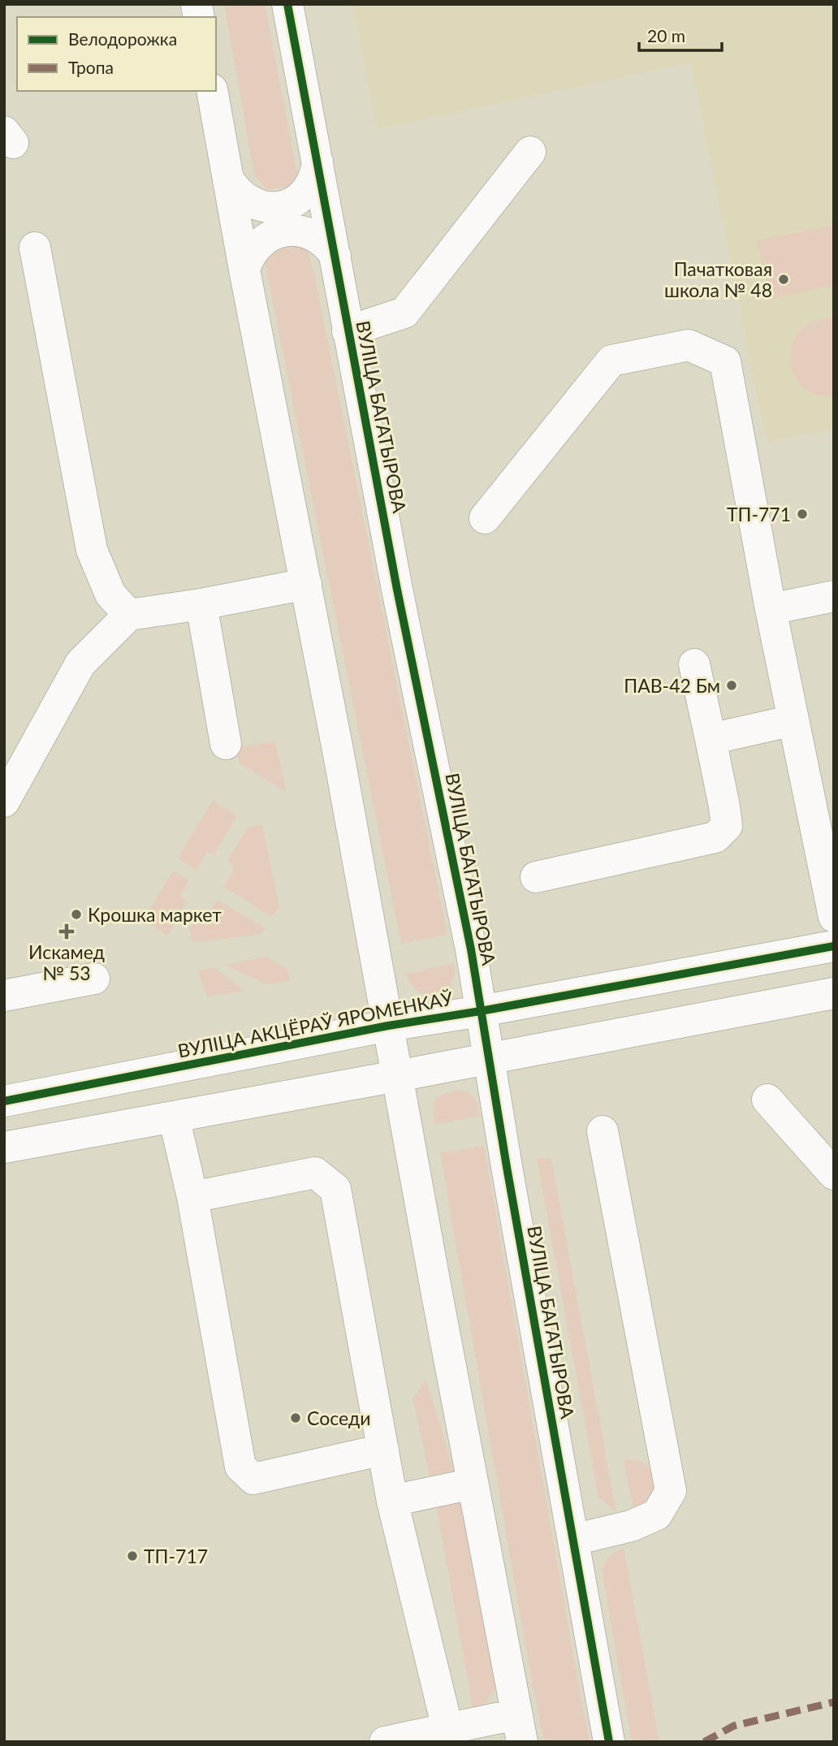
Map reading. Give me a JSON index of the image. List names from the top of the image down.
{
  "streets": {
    "street": ["ВУЛІЦА БАГАТЫРОВА", "ВУЛІЦА АКЦЁРАЎ ЯРОМЕНКАЎ"]
  },
  "crossings": [
    ["ВУЛІЦА БАГАТЫРОВА", "ВУЛІЦА АКЦЁРАЎ ЯРОМЕНКАЎ"]
  ],
  "places": {
    "other": [
      "Пачатковая школа № 48",
      "ТП-771",
      "ПАВ-42 Бм",
      "Крошка маркет",
      "Соседи",
      "ТП-717"
    ],
    "health": ["Искамед № 53"]
  },
  "legend": ["Велодорожка", "Тропа"],
  "scale_bar": "20 m"
}
